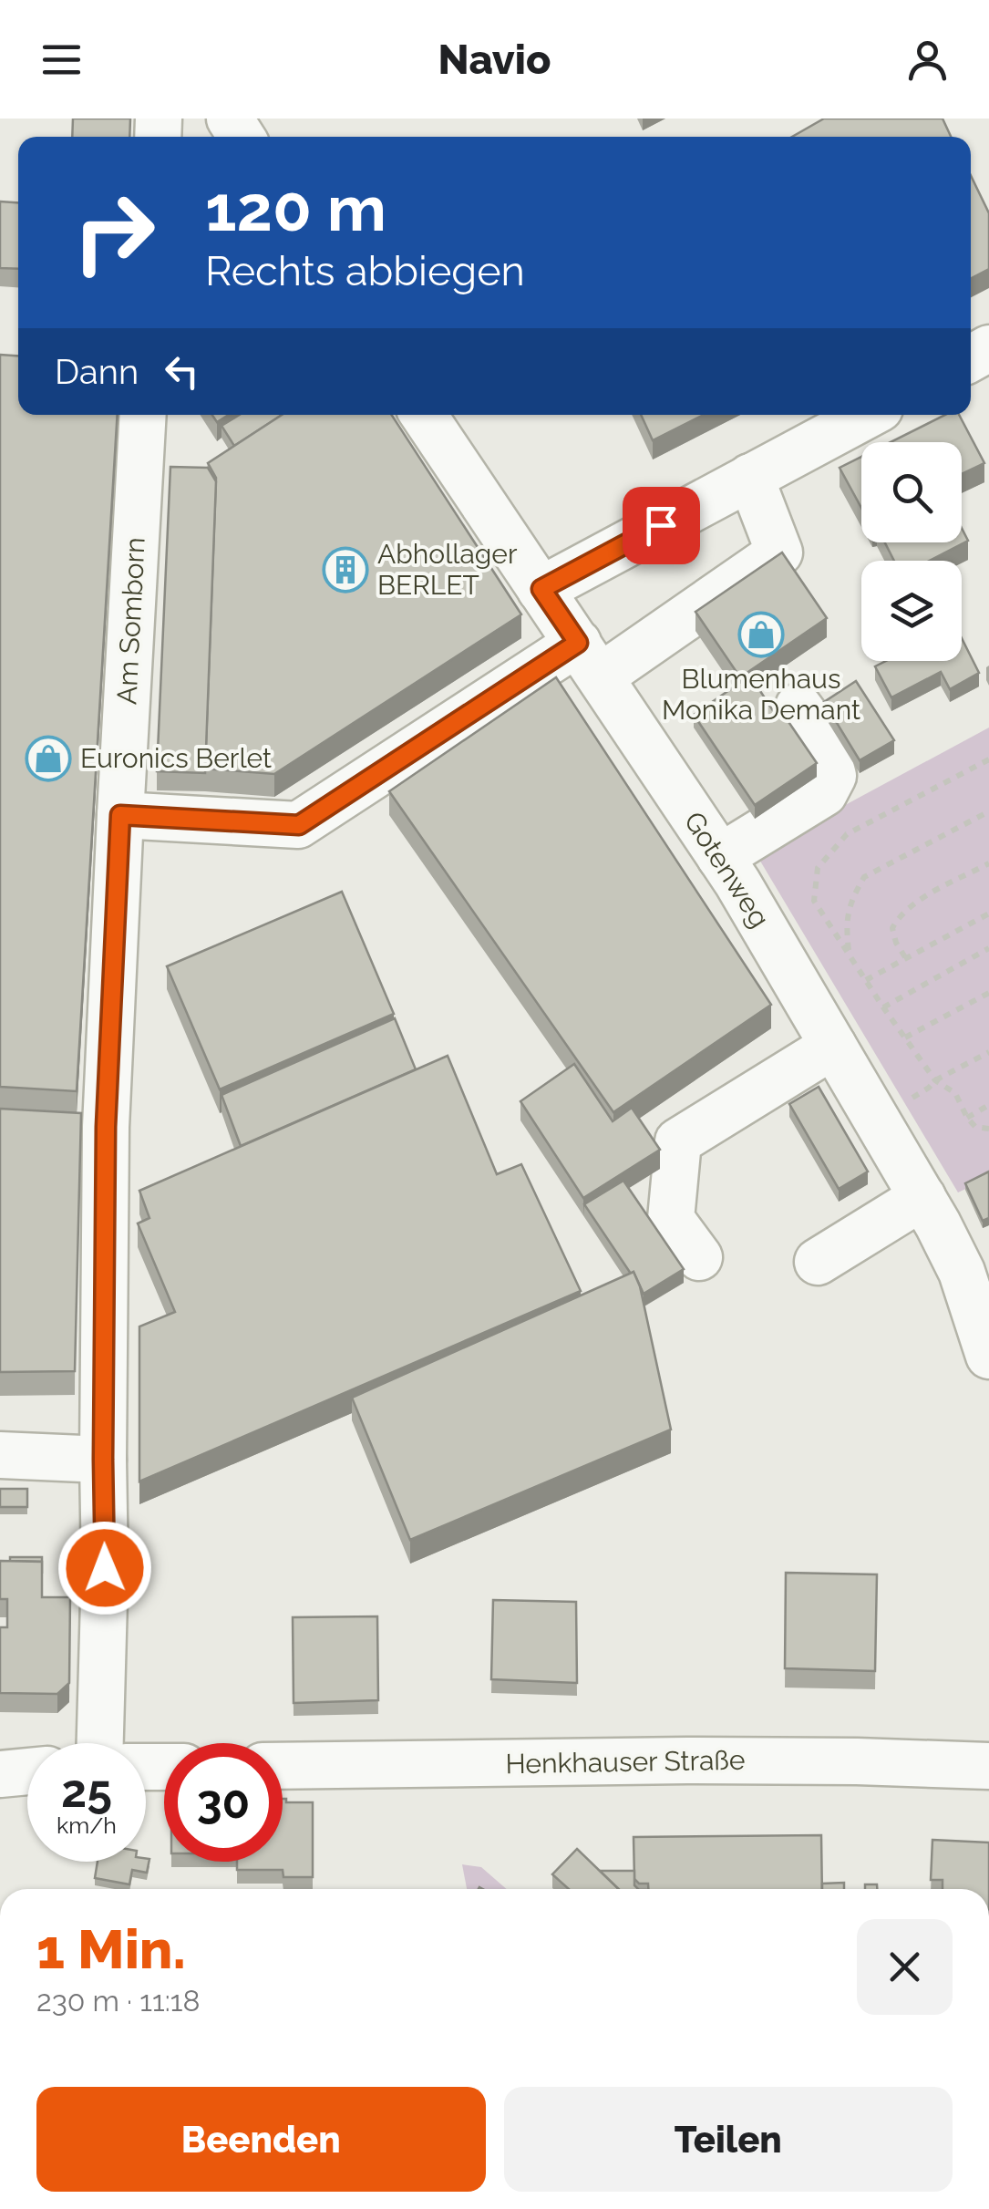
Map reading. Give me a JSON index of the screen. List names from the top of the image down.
{
  "streets": {
    "street": ["Am Somborn", "Gotenweg", "Henkhauser Straße"]
  },
  "places": {
    "building": ["Abhollager BERLET"],
    "shop": ["Blumenhaus Monika Demant", "Euronics Berlet"]
  },
  "page": {
    "header": "Navio",
    "turn": ["120 m", "Rechts abbiegen"],
    "then": "Dann",
    "speed": "25 km/h",
    "limit": "30",
    "heading": ["1 Min.", "230 m · 11:18"],
    "buttons": ["Beenden", "Teilen"]
  }
}
